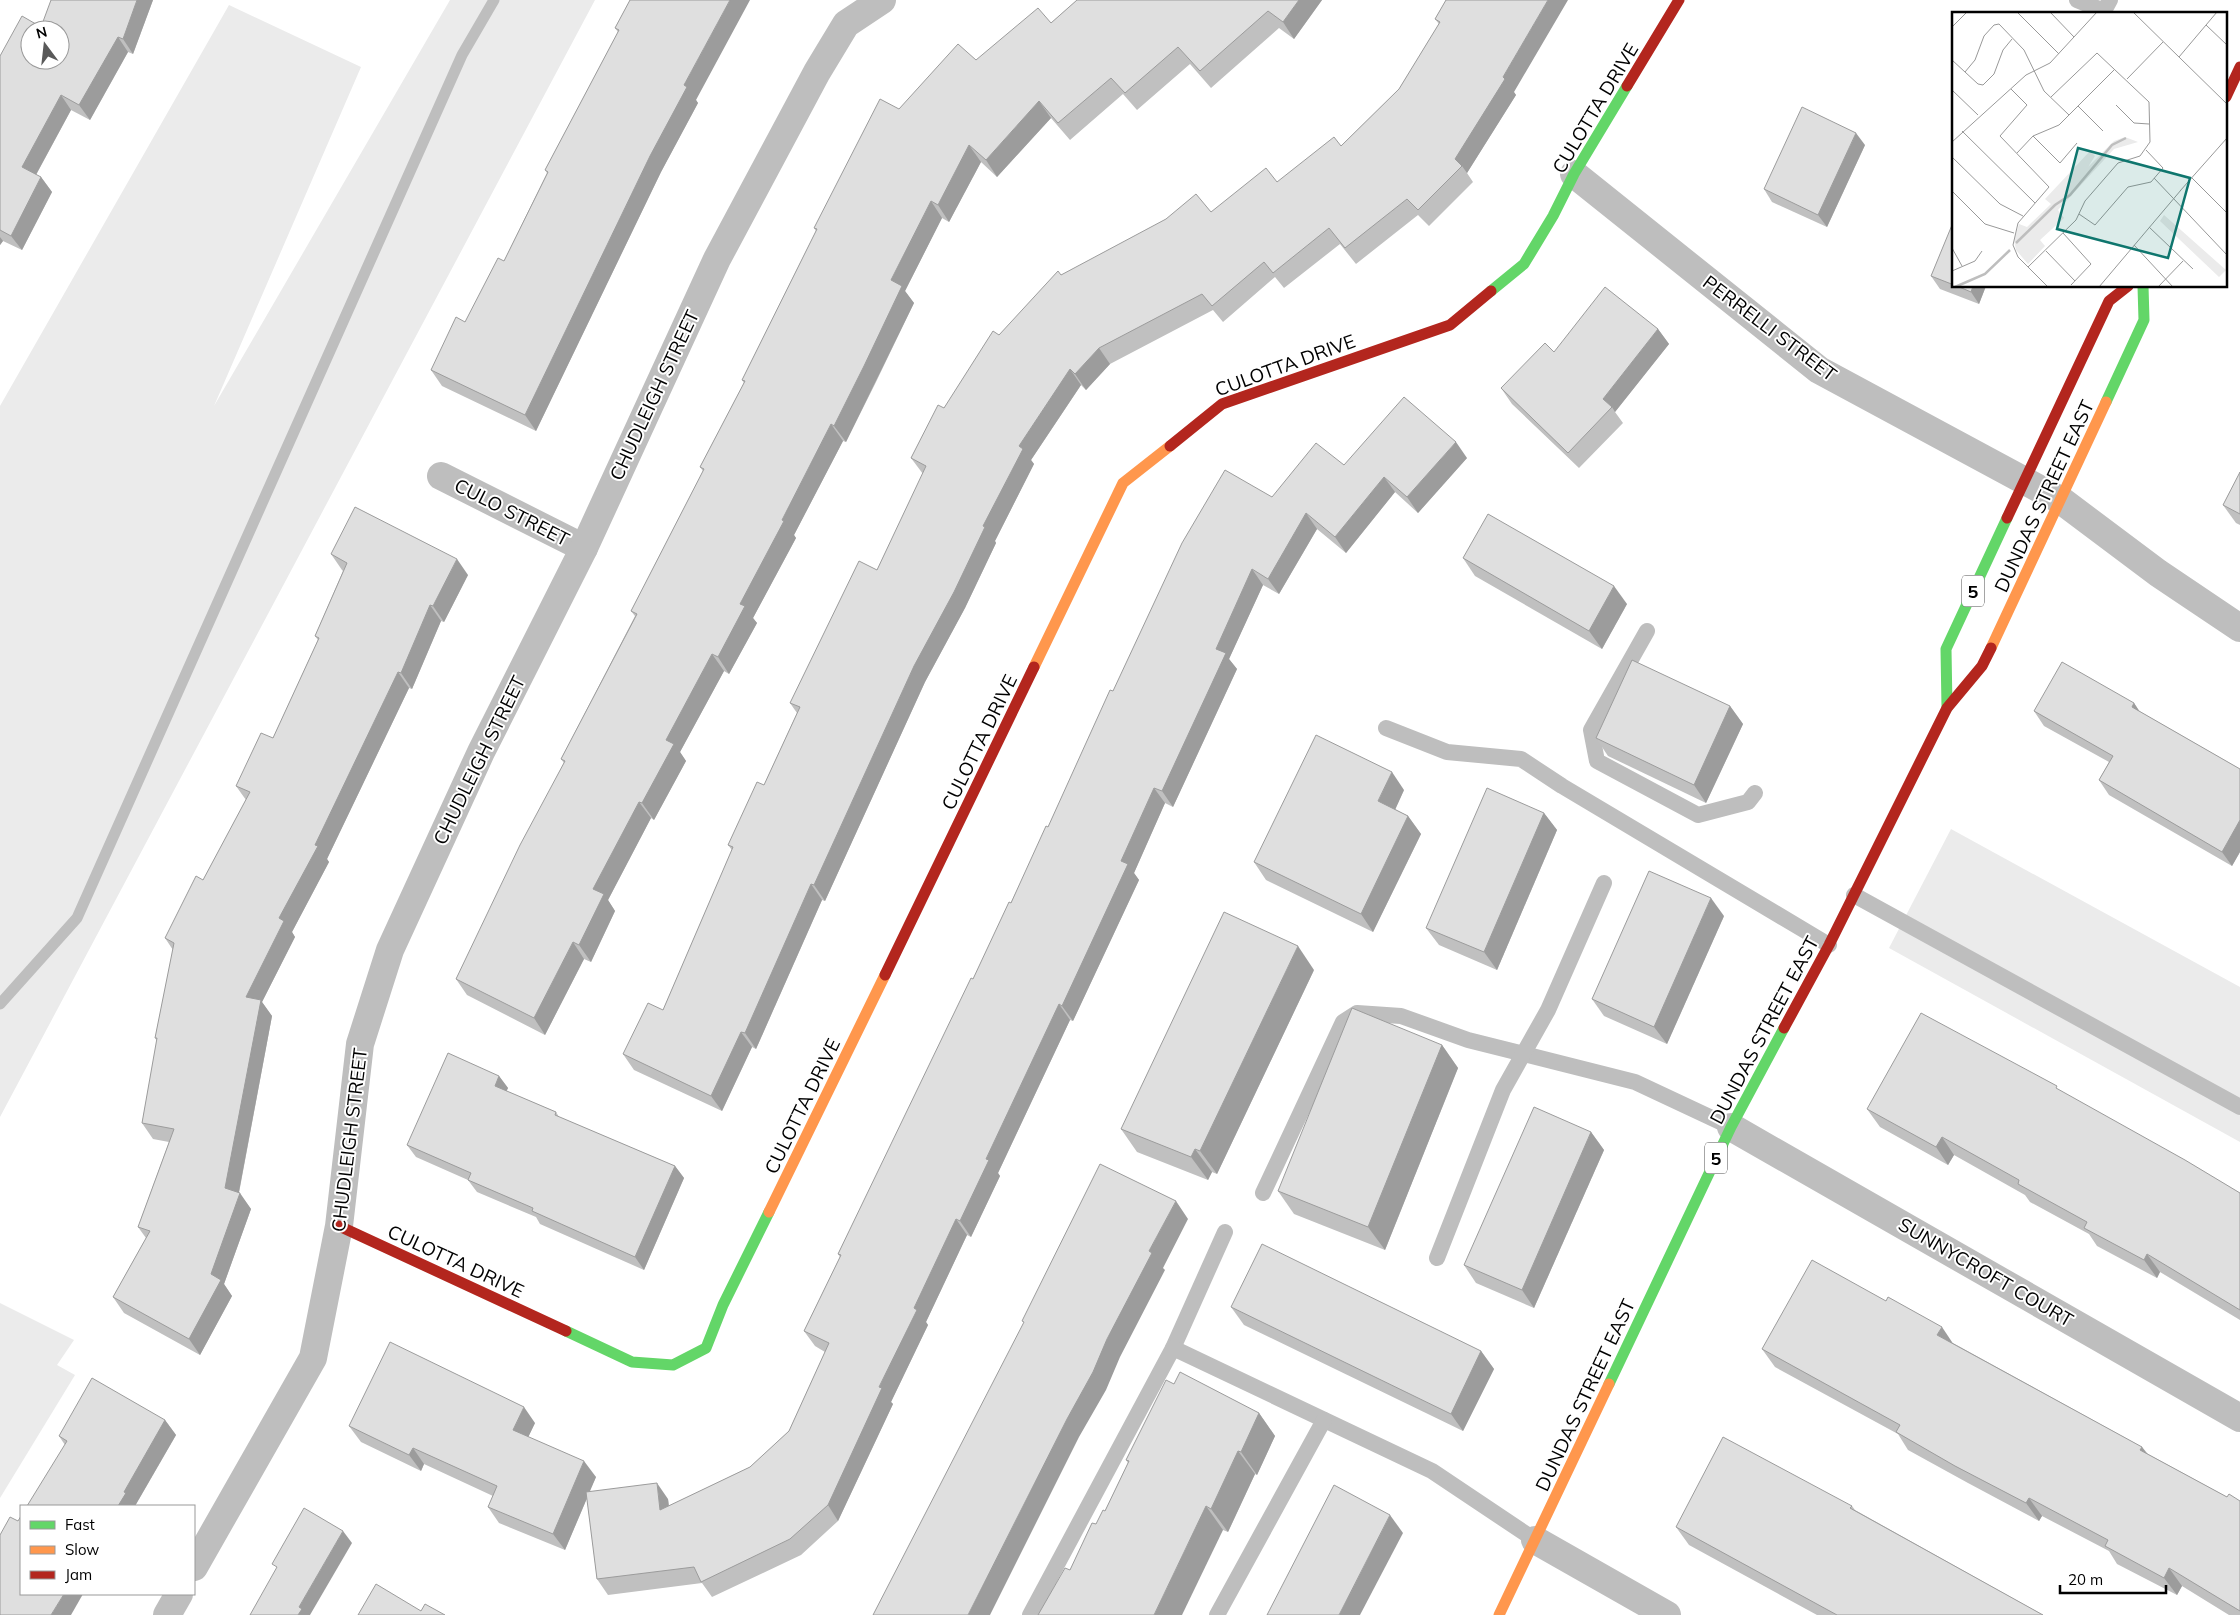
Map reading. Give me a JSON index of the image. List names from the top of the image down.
{
  "streets": {
    "street": [
      "CULOTTA DRIVE",
      "PERRELLI STREET",
      "CHUDLEIGH STREET",
      "DUNDAS STREET EAST",
      "CULO STREET",
      "5",
      "SUNNYCROFT COURT"
    ]
  },
  "crossings": [
    ["CULOTTA DRIVE", "PERRELLI STREET"],
    ["CULOTTA DRIVE", "CHUDLEIGH STREET"],
    ["PERRELLI STREET", "DUNDAS STREET EAST"],
    ["CHUDLEIGH STREET", "CULO STREET"],
    ["DUNDAS STREET EAST", "SUNNYCROFT COURT"]
  ],
  "legend": ["Fast", "Slow", "Jam"],
  "scale_bar": "20 m",
  "north": "top"
}
